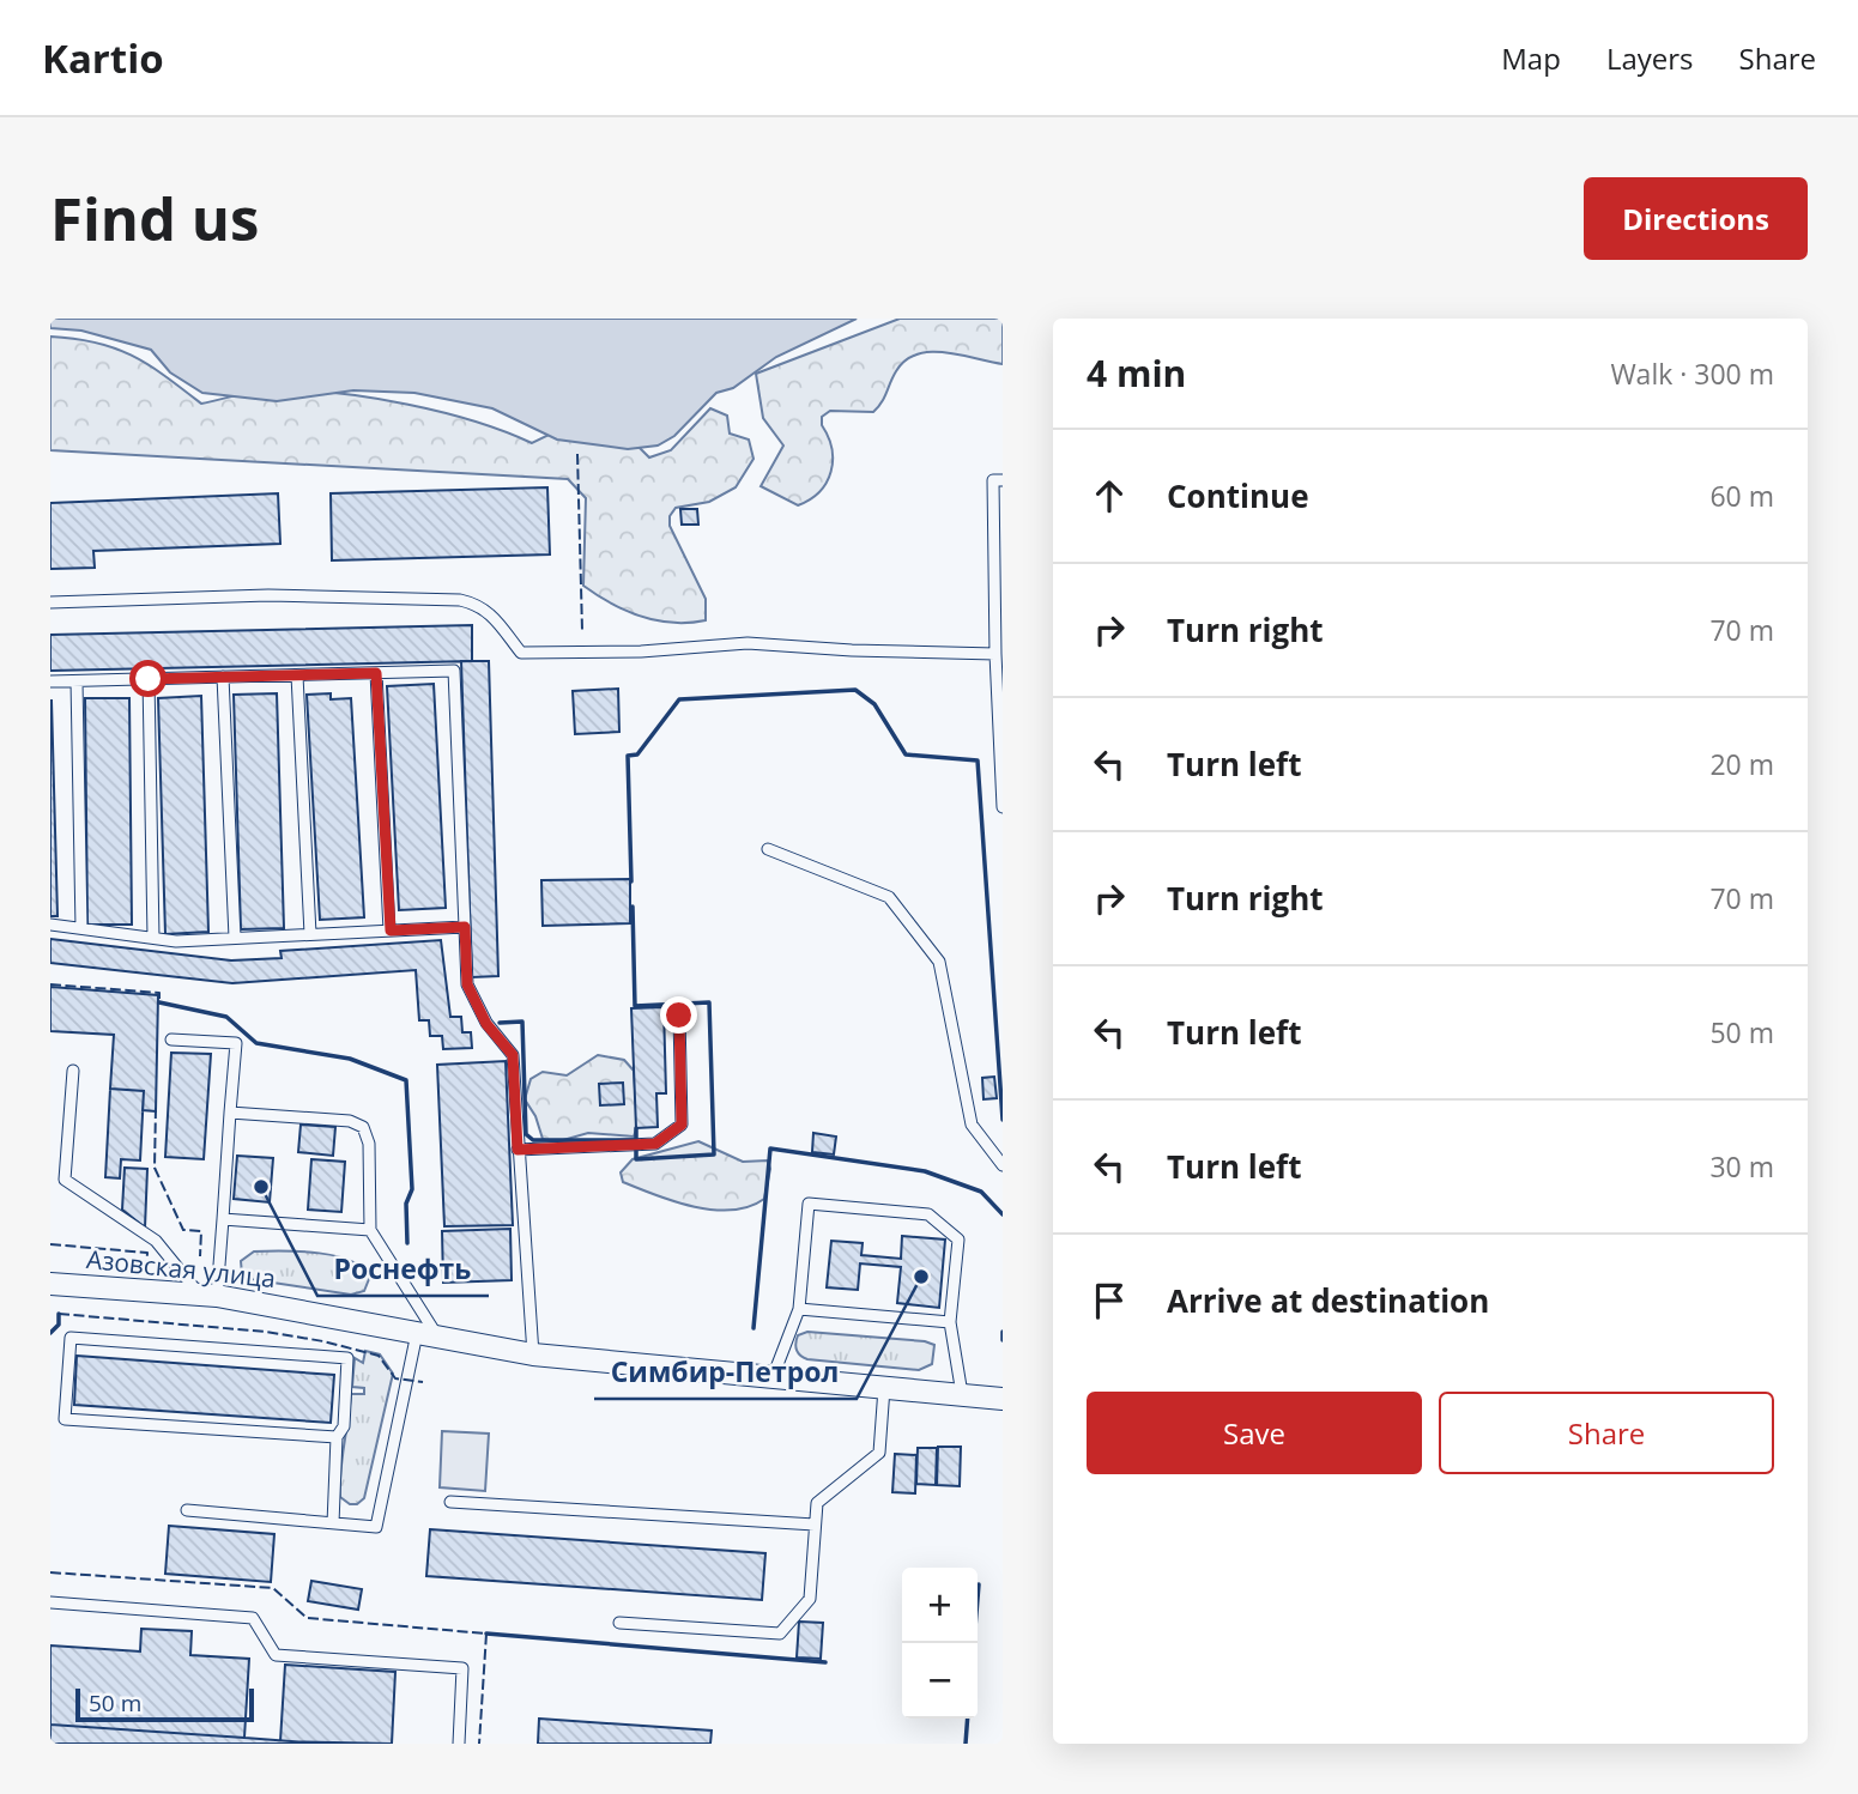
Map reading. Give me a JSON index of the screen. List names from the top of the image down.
{
  "streets": {
    "street": ["Азовская улица"]
  },
  "places": ["Роснефть", "Симбир-Петрол"],
  "scale_bar": "50 m",
  "page": {
    "header": "Kartio",
    "nav": ["Map", "Layers", "Share"],
    "buttons": [
      "Directions",
      ["Save", "Share"]
    ],
    "title": "Find us",
    "heading": ["4 min", "Walk · 300 m"],
    "list": [
      ["Continue", "60 m"],
      ["Turn right", "70 m"],
      ["Turn left", "20 m"],
      ["Turn right", "70 m"],
      ["Turn left", "50 m"],
      ["Turn left", "30 m"],
      "Arrive at destination"
    ],
    "map_buttons": ["+", "−"],
    "scale": "50 m"
  }
}
